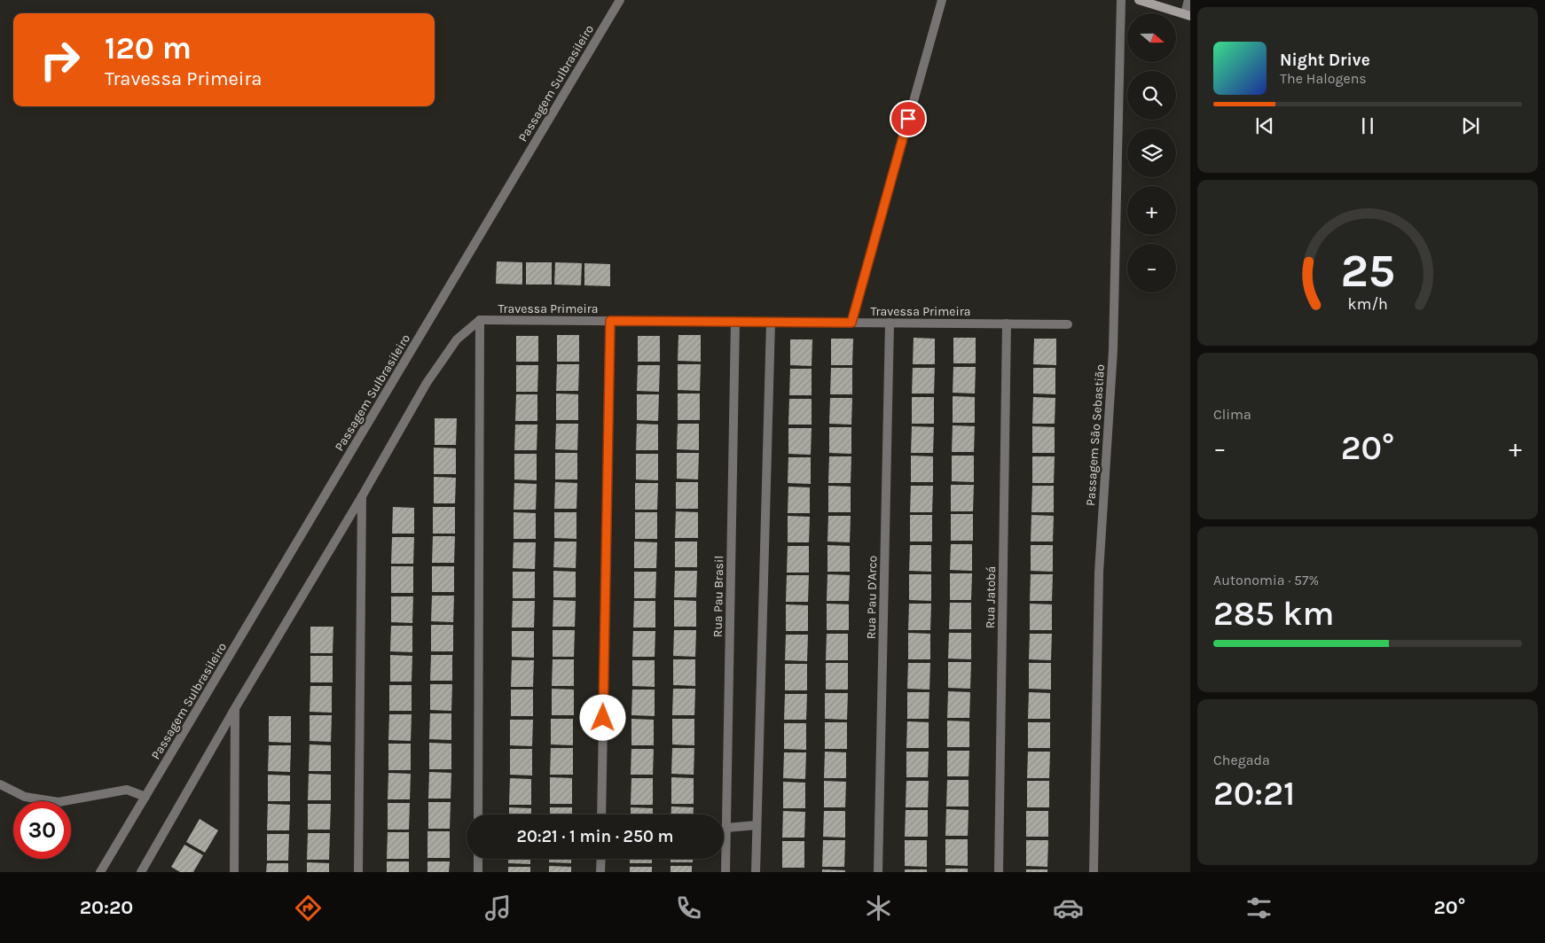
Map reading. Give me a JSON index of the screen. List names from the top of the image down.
{
  "streets": {
    "street": [
      "Passagem Sulbrasileiro",
      "Travessa Primeira",
      "Passagem São Sebastião",
      "Rua Pau Brasil",
      "Rua Pau D'Arco",
      "Rua Jatobá"
    ]
  },
  "crossings": [
    ["Travessa Primeira", "Rua Pau Brasil"],
    ["Travessa Primeira", "Rua Pau D'Arco"],
    ["Travessa Primeira", "Rua Jatobá"]
  ],
  "north": "right",
  "page": {
    "map_buttons": ["+", "−"],
    "turn": ["120 m", "Travessa Primeira"],
    "song": ["Night Drive", "The Halogens"],
    "tile": [
      "Clima",
      ["Autonomia · 57%", "285 km"],
      ["Chegada", "20:21"]
    ],
    "heat": ["−", "20°", "+"],
    "limit": "30",
    "trip": "20:21 · 1 min · 250 m",
    "tabs": ["20:20", "20°"],
    "gauge": ["25", "km/h"]
  }
}
